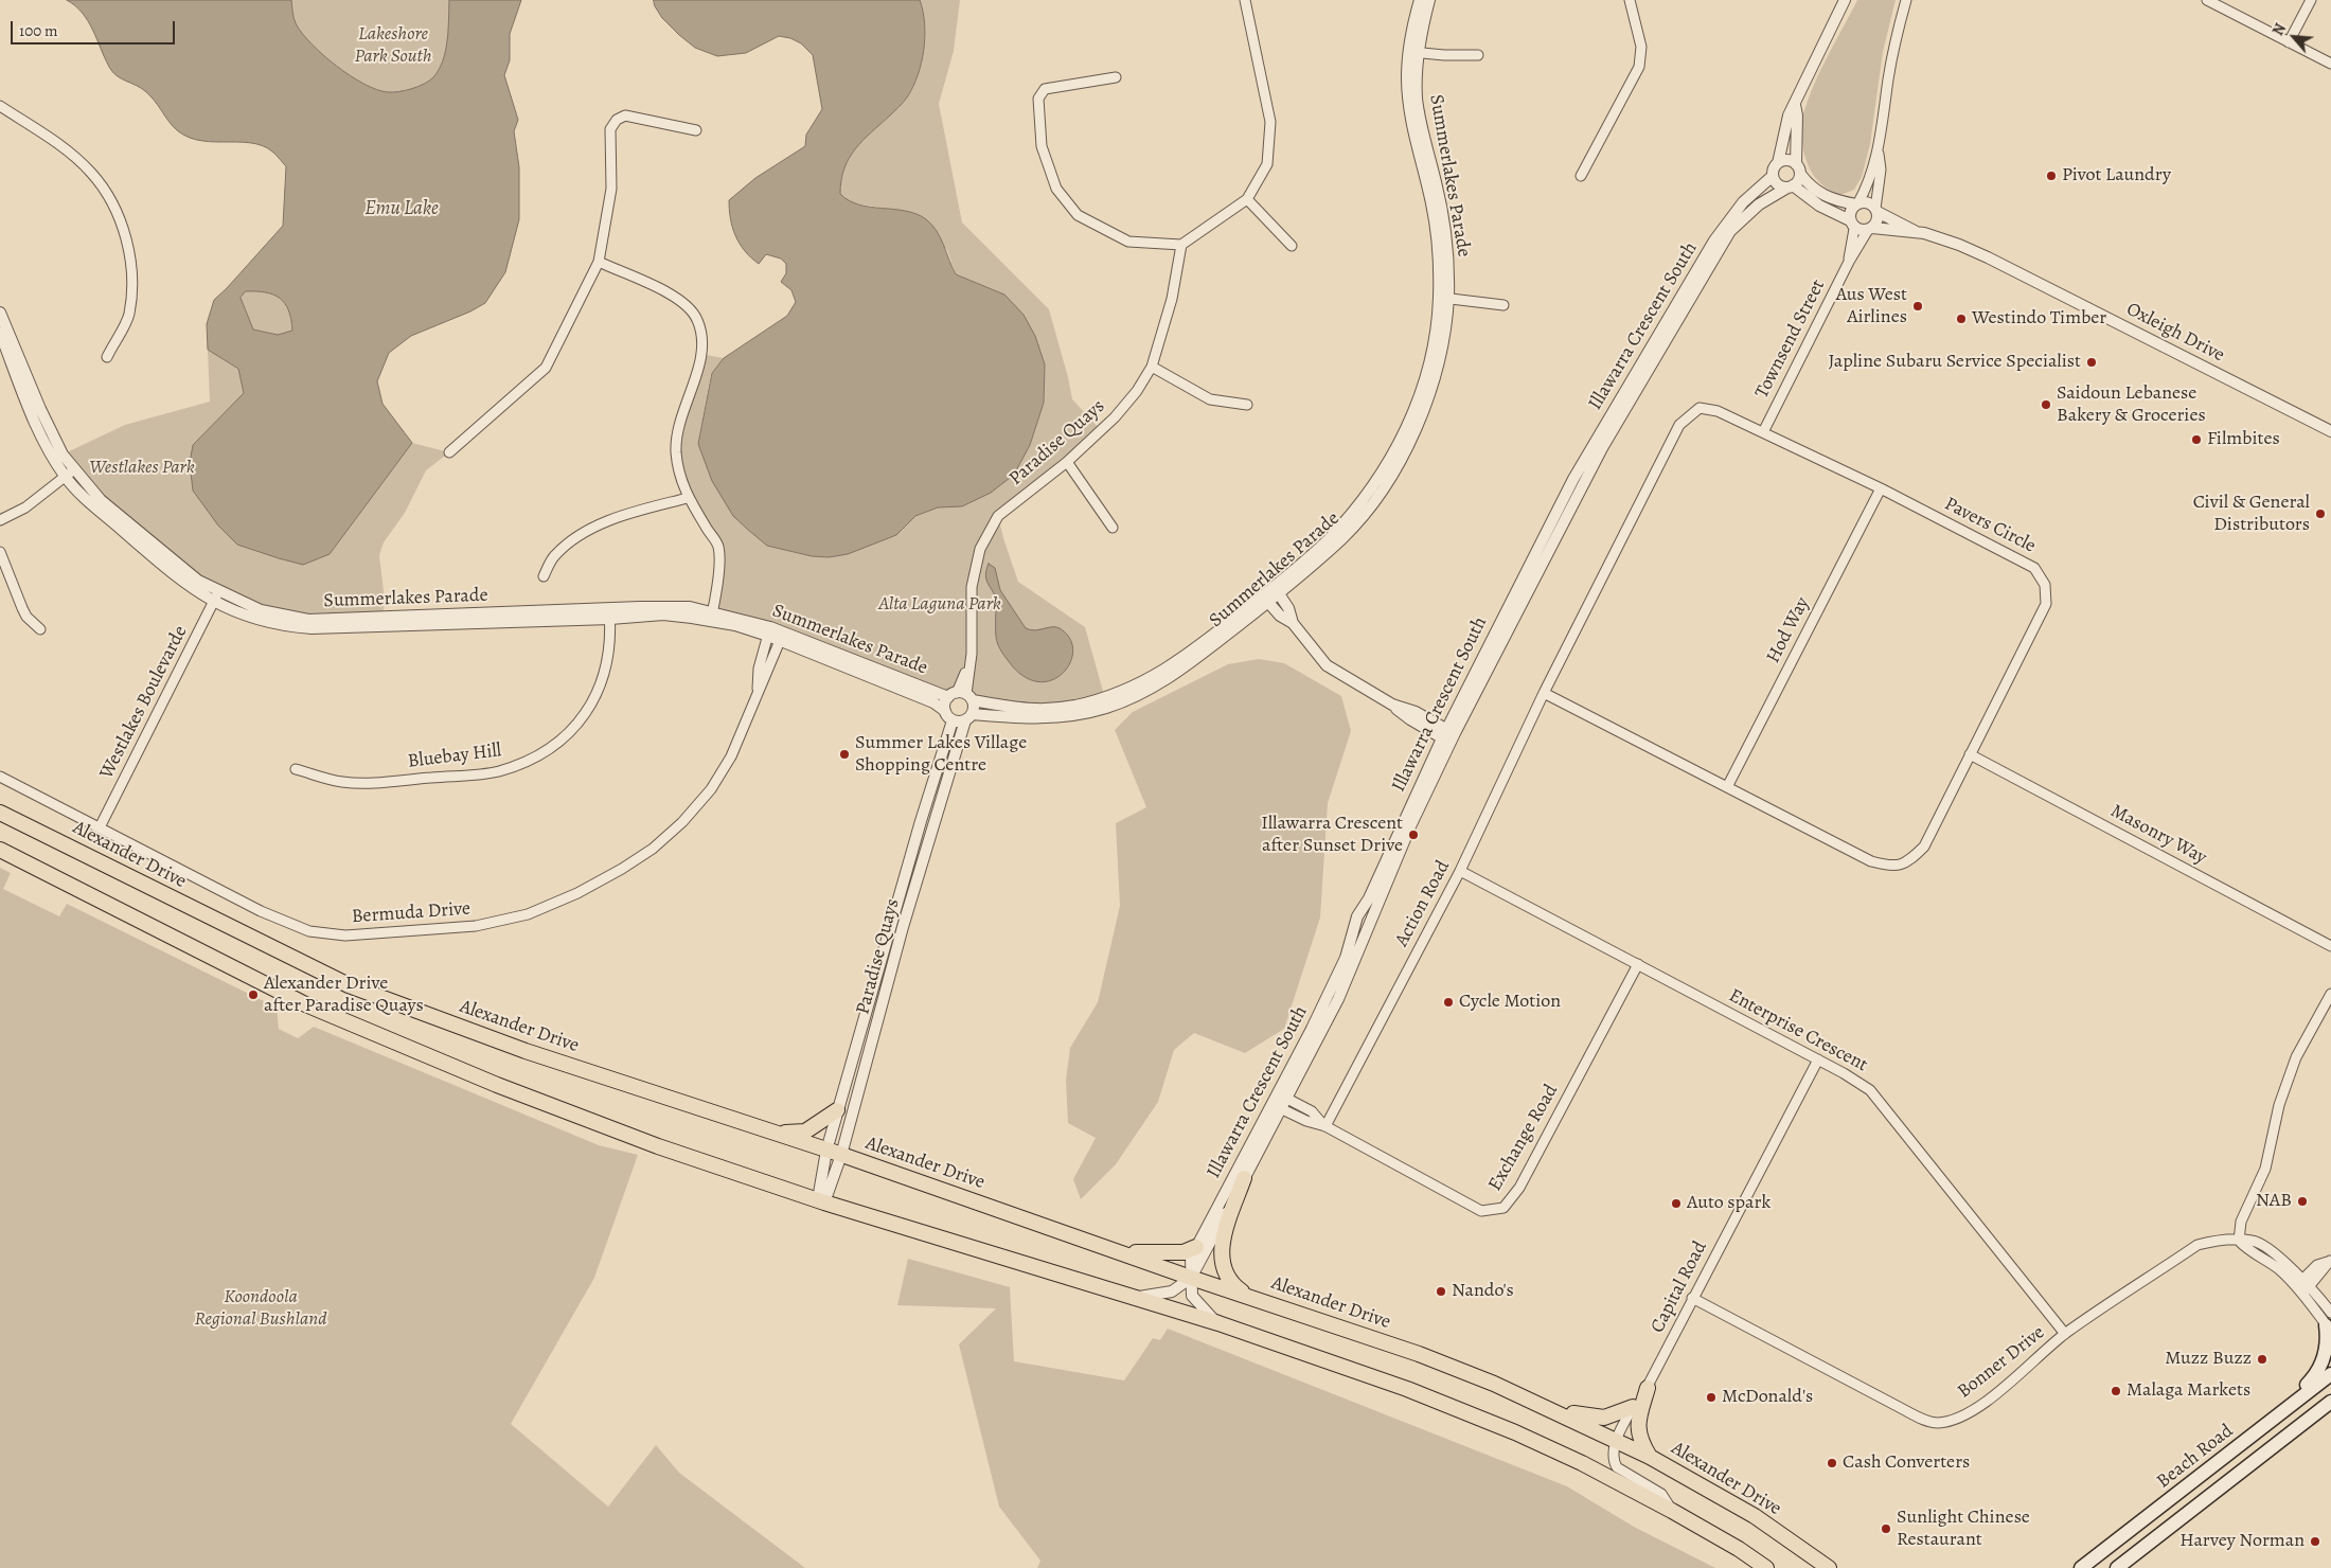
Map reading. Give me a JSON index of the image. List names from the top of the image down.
{
  "streets": {
    "main road": ["Alexander Drive", "Beach Road"],
    "street": [
      "Summerlakes Parade",
      "Illawarra Crescent South",
      "Oxleigh Drive",
      "Townsend Street",
      "Paradise Quays",
      "Pavers Circle",
      "Hod Way",
      "Westlakes Boulevarde",
      "Bluebay Hill",
      "Masonry Way",
      "Action Road",
      "Bermuda Drive",
      "Enterprise Crescent",
      "Exchange Road",
      "Capital Road",
      "Bonner Drive"
    ]
  },
  "crossings": [
    ["Summerlakes Parade", "Paradise Quays"],
    ["Summerlakes Parade", "Westlakes Boulevarde"],
    ["Summerlakes Parade", "Bluebay Hill"],
    ["Summerlakes Parade", "Bermuda Drive"],
    ["Illawarra Crescent South", "Alexander Drive"],
    ["Illawarra Crescent South", "Exchange Road"],
    ["Oxleigh Drive", "Townsend Street"],
    ["Townsend Street", "Pavers Circle"],
    ["Paradise Quays", "Alexander Drive"],
    ["Pavers Circle", "Hod Way"],
    ["Pavers Circle", "Masonry Way"],
    ["Pavers Circle", "Action Road"],
    ["Westlakes Boulevarde", "Bermuda Drive"],
    ["Alexander Drive", "Capital Road"],
    ["Action Road", "Enterprise Crescent"],
    ["Action Road", "Exchange Road"],
    ["Enterprise Crescent", "Exchange Road"],
    ["Enterprise Crescent", "Capital Road"],
    ["Enterprise Crescent", "Bonner Drive"],
    ["Capital Road", "Bonner Drive"]
  ],
  "water": ["Emu Lake"],
  "parks": [
    "Lakeshore Park South",
    "Westlakes Park",
    "Alta Laguna Park",
    "Koondoola Regional Bushland"
  ],
  "places": [
    "Pivot Laundry",
    "Aus West Airlines",
    "Westindo Timber",
    "Japline Subaru Service Specialist",
    "Saidoun Lebanese Bakery & Groceries",
    "Filmbites",
    "Civil & General Distributors",
    "Summer Lakes Village Shopping Centre",
    "Illawarra Crescent after Sunset Drive",
    "Alexander Drive after Paradise Quays",
    "Cycle Motion",
    "NAB",
    "Auto spark",
    "Nando's",
    "Muzz Buzz",
    "Malaga Markets",
    "McDonald's",
    "Cash Converters",
    "Sunlight Chinese Restaurant",
    "Harvey Norman"
  ],
  "scale_bar": "100 m",
  "north": "top left"
}
